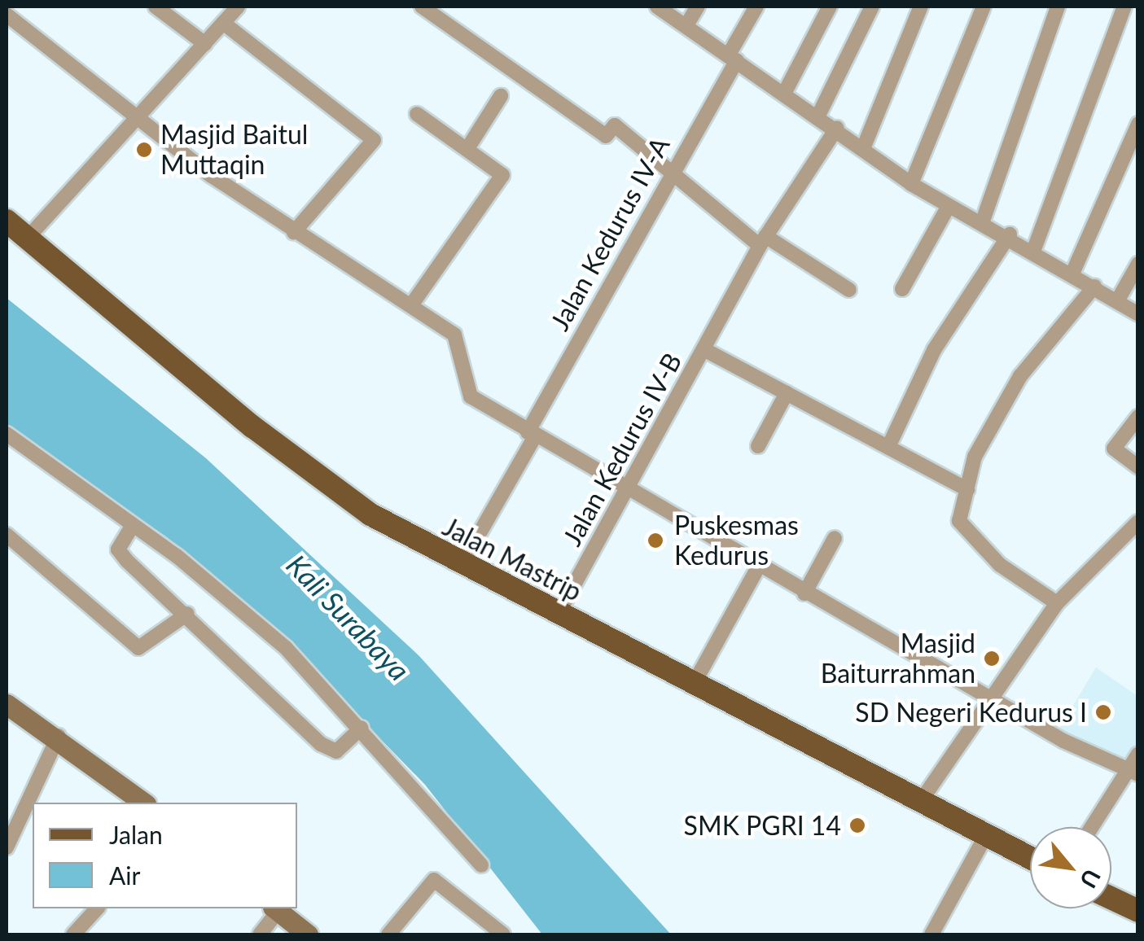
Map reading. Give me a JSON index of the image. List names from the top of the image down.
{
  "streets": {
    "main road": ["Jalan Mastrip"],
    "street": ["Jalan Kedurus IV-A", "Jalan Kedurus IV-B"]
  },
  "crossings": [
    ["Jalan Kedurus IV-A", "Jalan Mastrip"],
    ["Jalan Kedurus IV-B", "Jalan Mastrip"]
  ],
  "water": ["Kali Surabaya"],
  "places": [
    "Masjid Baitul Muttaqin",
    "Puskesmas Kedurus",
    "Masjid Baiturrahman",
    "SD Negeri Kedurus I",
    "SMK PGRI 14"
  ],
  "legend": ["Jalan", "Air"],
  "north": "bottom right"
}
